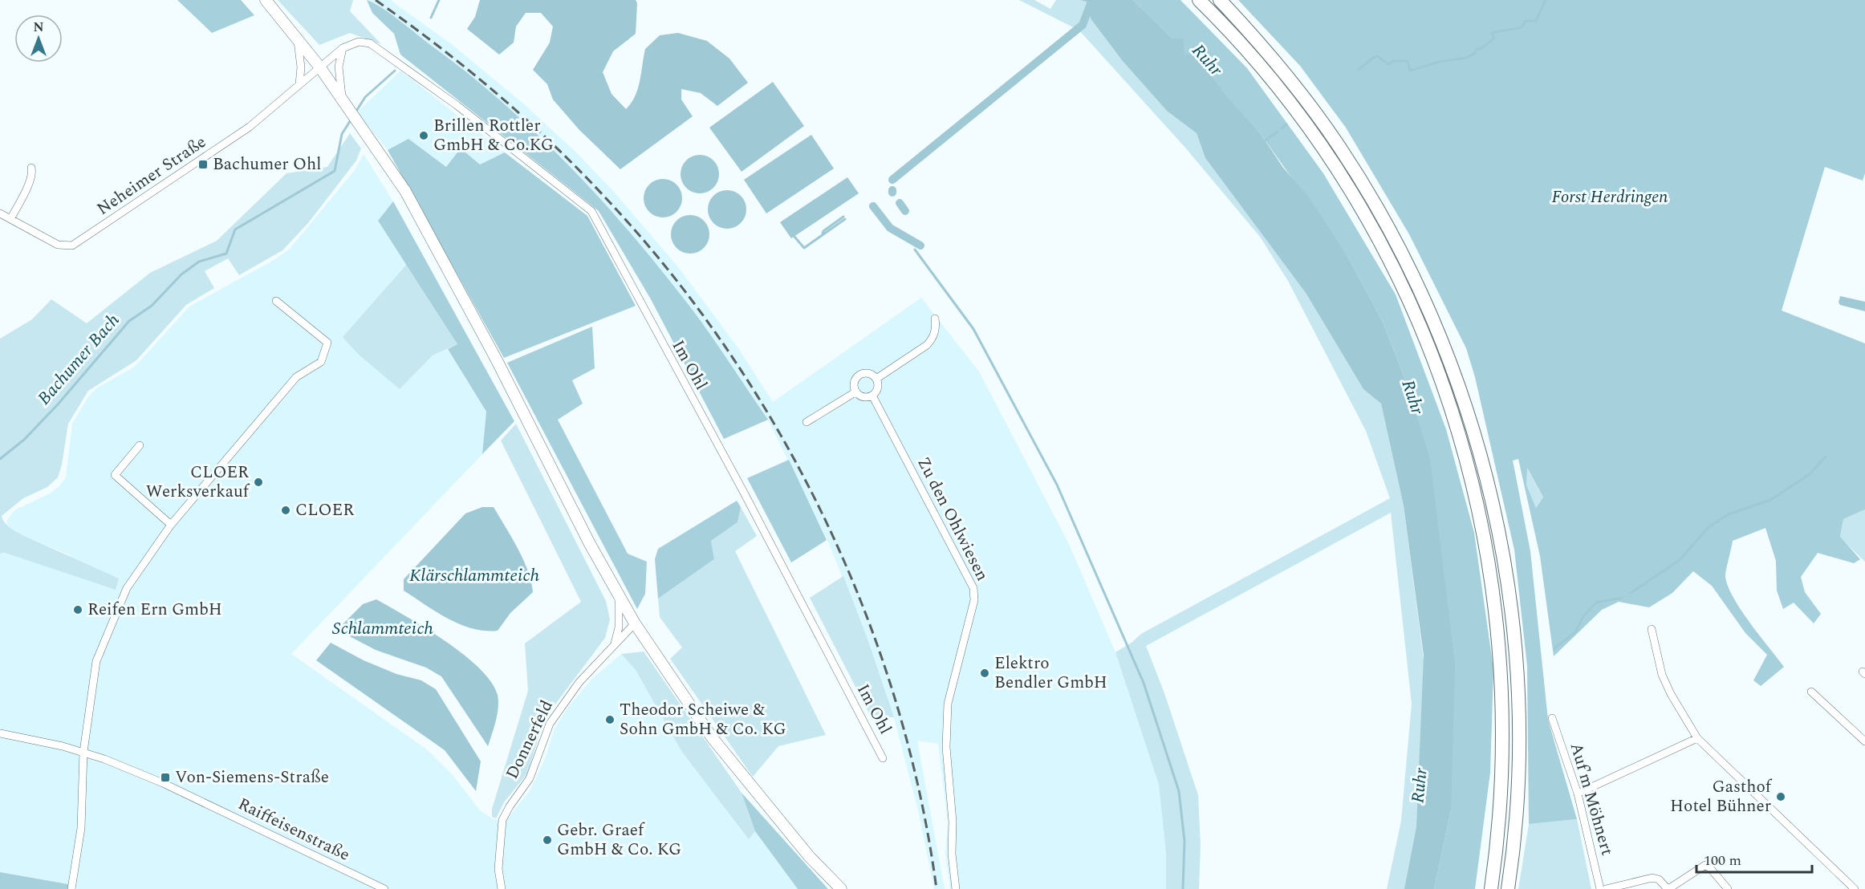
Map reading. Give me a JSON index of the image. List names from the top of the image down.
{
  "streets": {
    "street": [
      "Neheimer Straße",
      "Im Ohl",
      "Zu den Ohlwiesen",
      "Donnerfeld",
      "Auf'm Möhnert",
      "Raiffeisenstraße"
    ]
  },
  "crossings": [
    ["Neheimer Straße", "Im Ohl"]
  ],
  "water": [
    "Ruhr",
    "Bachumer Bach",
    "Klärschlammteich",
    "Schlammteich"
  ],
  "parks": ["Forst Herdringen"],
  "places": {
    "other": [
      "Brillen Rottler GmbH & Co.KG",
      "CLOER Werksverkauf",
      "CLOER",
      "Reifen Ern GmbH",
      "Elektro Bendler GmbH",
      "Theodor Scheiwe & Sohn GmbH & Co. KG",
      "Gasthof Hotel Bühner",
      "Gebr. Graef GmbH & Co. KG"
    ],
    "transit": ["Bachumer Ohl", "Von-Siemens-Straße"]
  },
  "scale_bar": "100 m",
  "north": "top"
}
